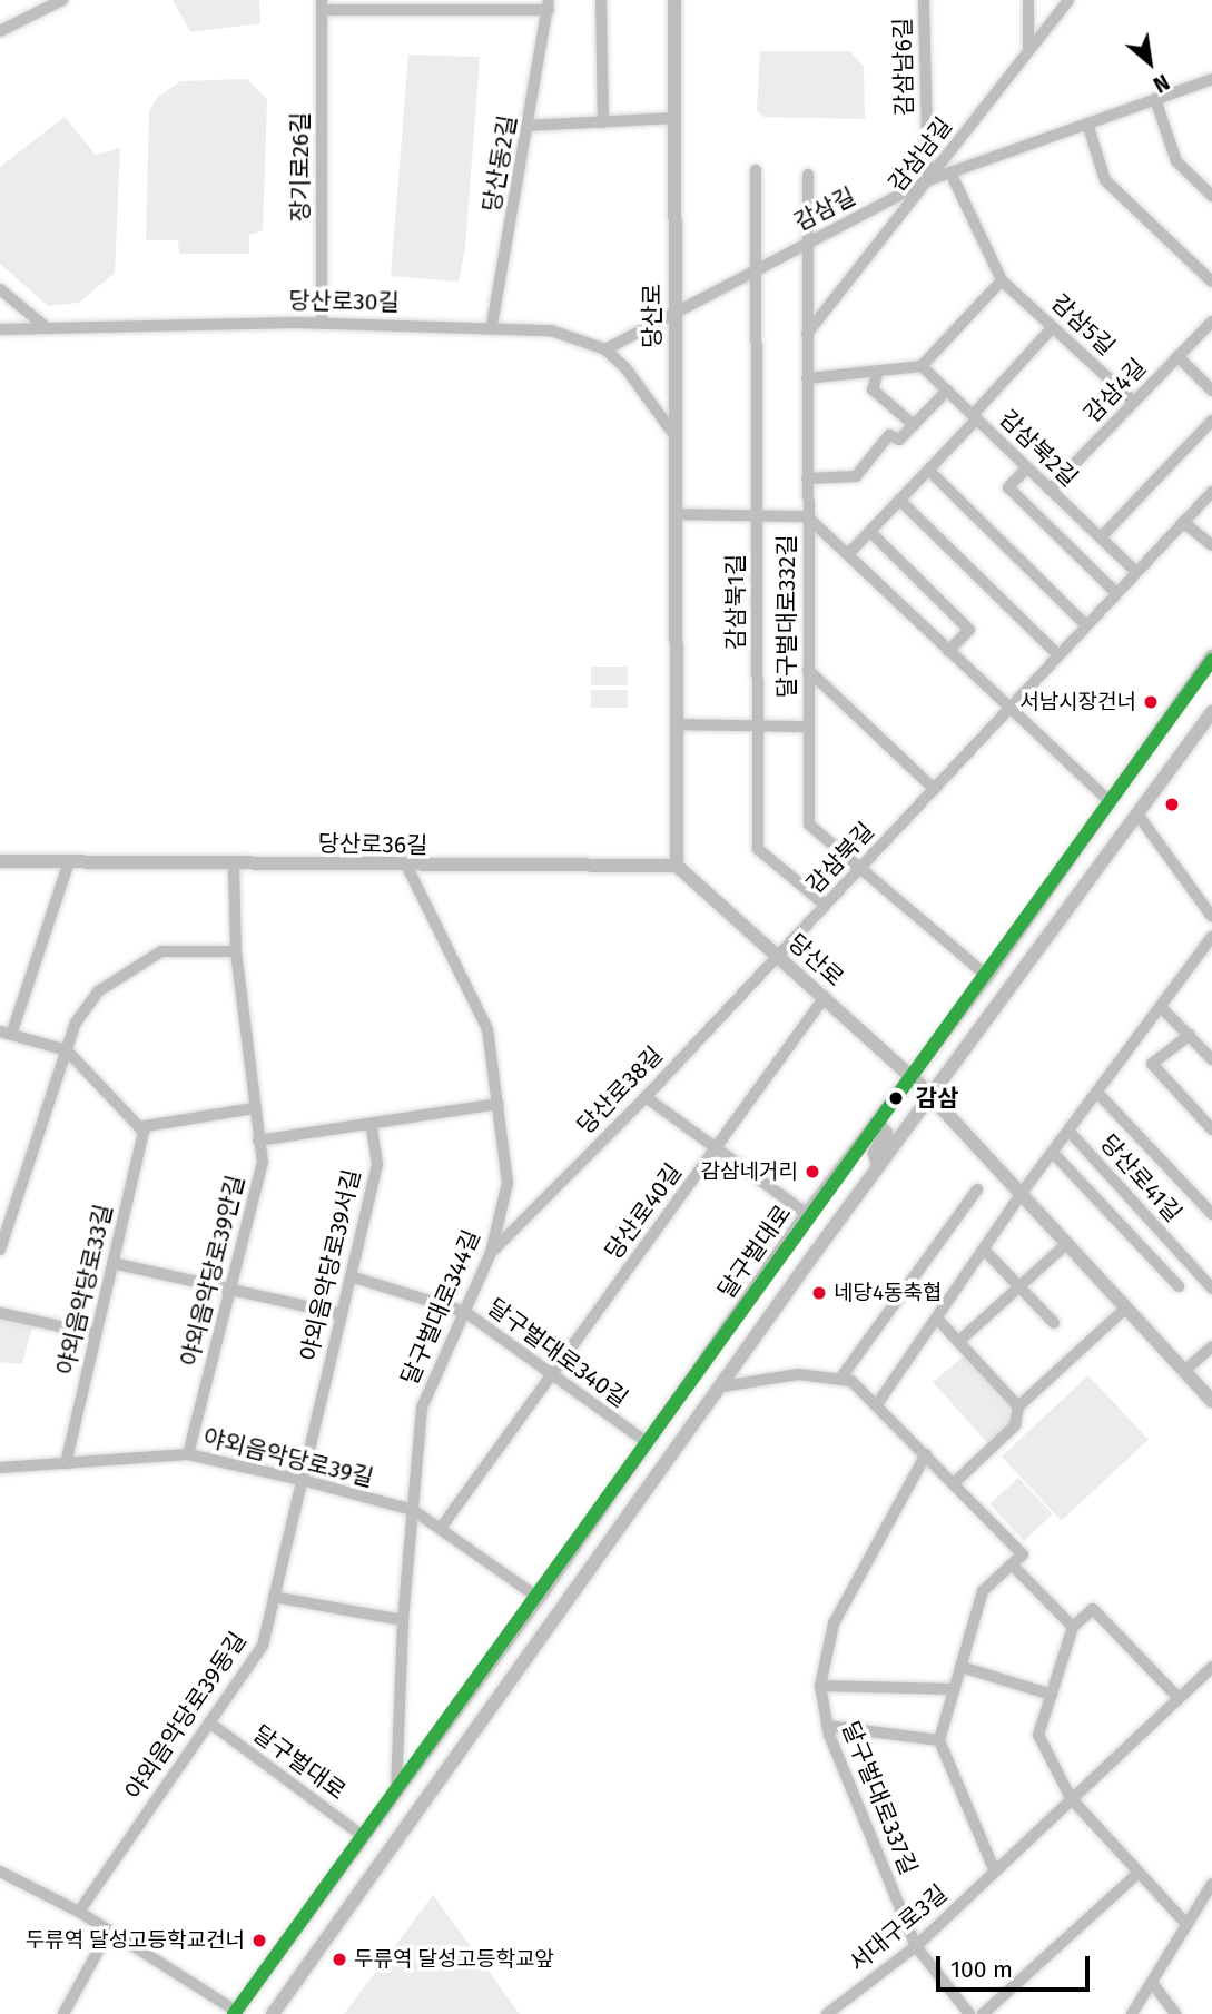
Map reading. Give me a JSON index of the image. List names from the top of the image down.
{
  "streets": {
    "main road": ["당산로", "당산로36길", "달구벌대로"],
    "street": [
      "감삼남6길",
      "감삼남길",
      "당산동2길",
      "장기로26길",
      "감삼길",
      "당산로30길",
      "감삼5길",
      "감삼4길",
      "감삼북2길",
      "감삼북1길",
      "달구벌대로332길",
      "감삼북길",
      "당산로38길",
      "당산로41길",
      "당산로40길",
      "야외음악당로39서길",
      "야외음악당로39안길",
      "야외음악당로33길",
      "달구벌대로344길",
      "달구벌대로340길",
      "야외음악당로39길",
      "야외음악당로39동길",
      "달구벌대로337길",
      "서대구로3길"
    ]
  },
  "crossings": [
    ["감삼남6길", "감삼남길"],
    ["감삼남6길", "감삼길"],
    ["감삼남길", "감삼길"],
    ["감삼남길", "달구벌대로332길"],
    ["당산동2길", "장기로26길"],
    ["당산동2길", "당산로30길"],
    ["장기로26길", "당산로30길"],
    ["감삼길", "당산로"],
    ["감삼길", "감삼5길"],
    ["감삼길", "감삼북1길"],
    ["감삼길", "달구벌대로332길"],
    ["당산로", "당산로36길"],
    ["당산로", "감삼북길"],
    ["당산로", "당산로38길"],
    ["당산로", "당산로41길"],
    ["당산로", "당산로40길"],
    ["당산로", "달구벌대로"],
    ["감삼5길", "감삼4길"],
    ["감삼4길", "감삼북2길"],
    ["감삼북2길", "감삼북길"],
    ["감삼북1길", "감삼북길"],
    ["달구벌대로332길", "감삼북길"],
    ["달구벌대로332길", "달구벌대로"],
    ["당산로36길", "야외음악당로39안길"],
    ["당산로36길", "달구벌대로344길"],
    ["감삼북길", "당산로38길"],
    ["당산로38길", "달구벌대로344길"],
    ["당산로40길", "달구벌대로340길"],
    ["달구벌대로", "달구벌대로344길"],
    ["달구벌대로", "달구벌대로340길"],
    ["달구벌대로", "야외음악당로39길"],
    ["달구벌대로", "야외음악당로39동길"],
    ["야외음악당로39서길", "달구벌대로340길"],
    ["야외음악당로39서길", "야외음악당로39길"],
    ["야외음악당로39서길", "야외음악당로39동길"],
    ["야외음악당로39안길", "야외음악당로33길"],
    ["야외음악당로39안길", "야외음악당로39길"],
    ["야외음악당로33길", "야외음악당로39길"],
    ["달구벌대로344길", "달구벌대로340길"],
    ["달구벌대로344길", "야외음악당로39길"],
    ["야외음악당로39길", "야외음악당로39동길"],
    ["달구벌대로337길", "서대구로3길"]
  ],
  "places": [
    "서남시장건너",
    "감삼",
    "감삼네거리",
    "네당4동축협",
    "두류역 달성고등학교건너",
    "두류역 달성고등학교앞"
  ],
  "scale_bar": "100 m",
  "north": "bottom right"
}
